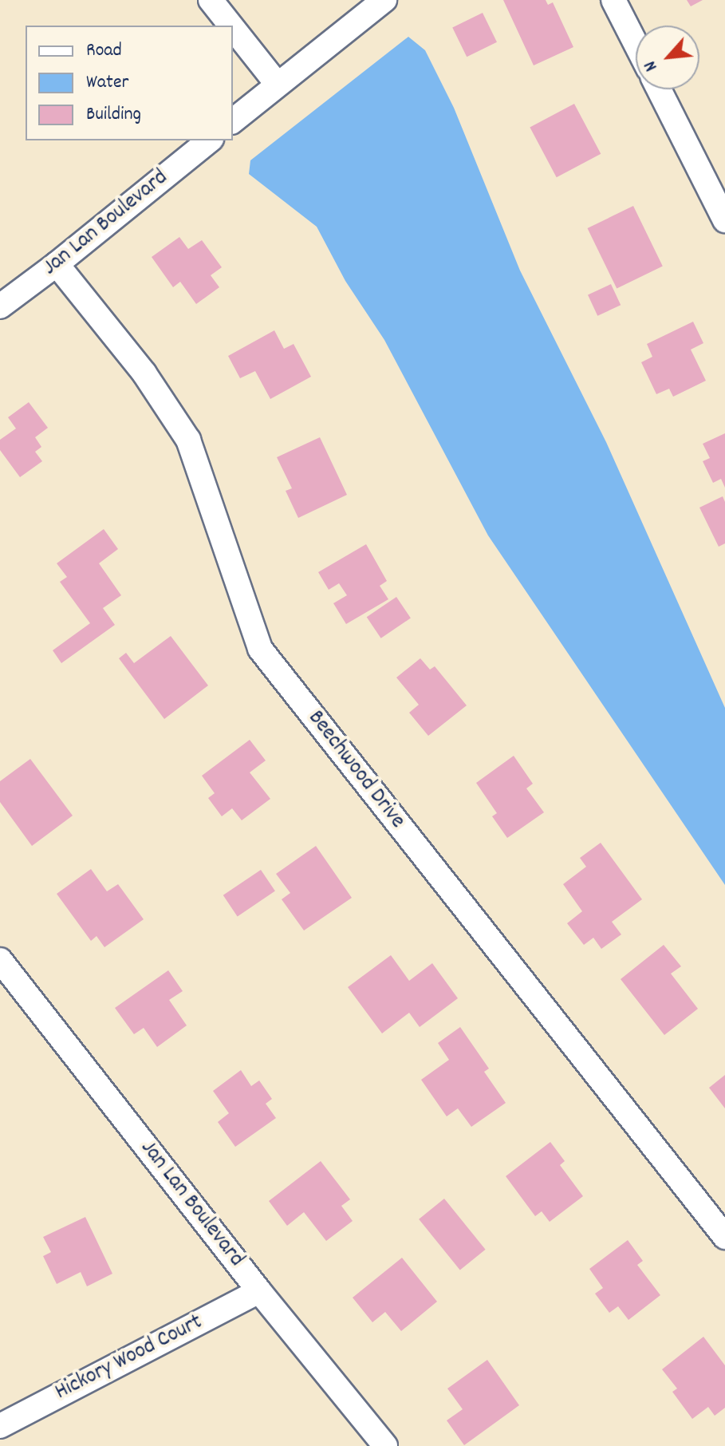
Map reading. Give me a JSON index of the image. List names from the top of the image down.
{
  "streets": {
    "street": ["Jan Lan Boulevard", "Beechwood Drive", "Hickory Wood Court"]
  },
  "crossings": [
    ["Jan Lan Boulevard", "Beechwood Drive"],
    ["Jan Lan Boulevard", "Hickory Wood Court"]
  ],
  "legend": ["Road", "Water", "Building"],
  "north": "bottom left"
}
